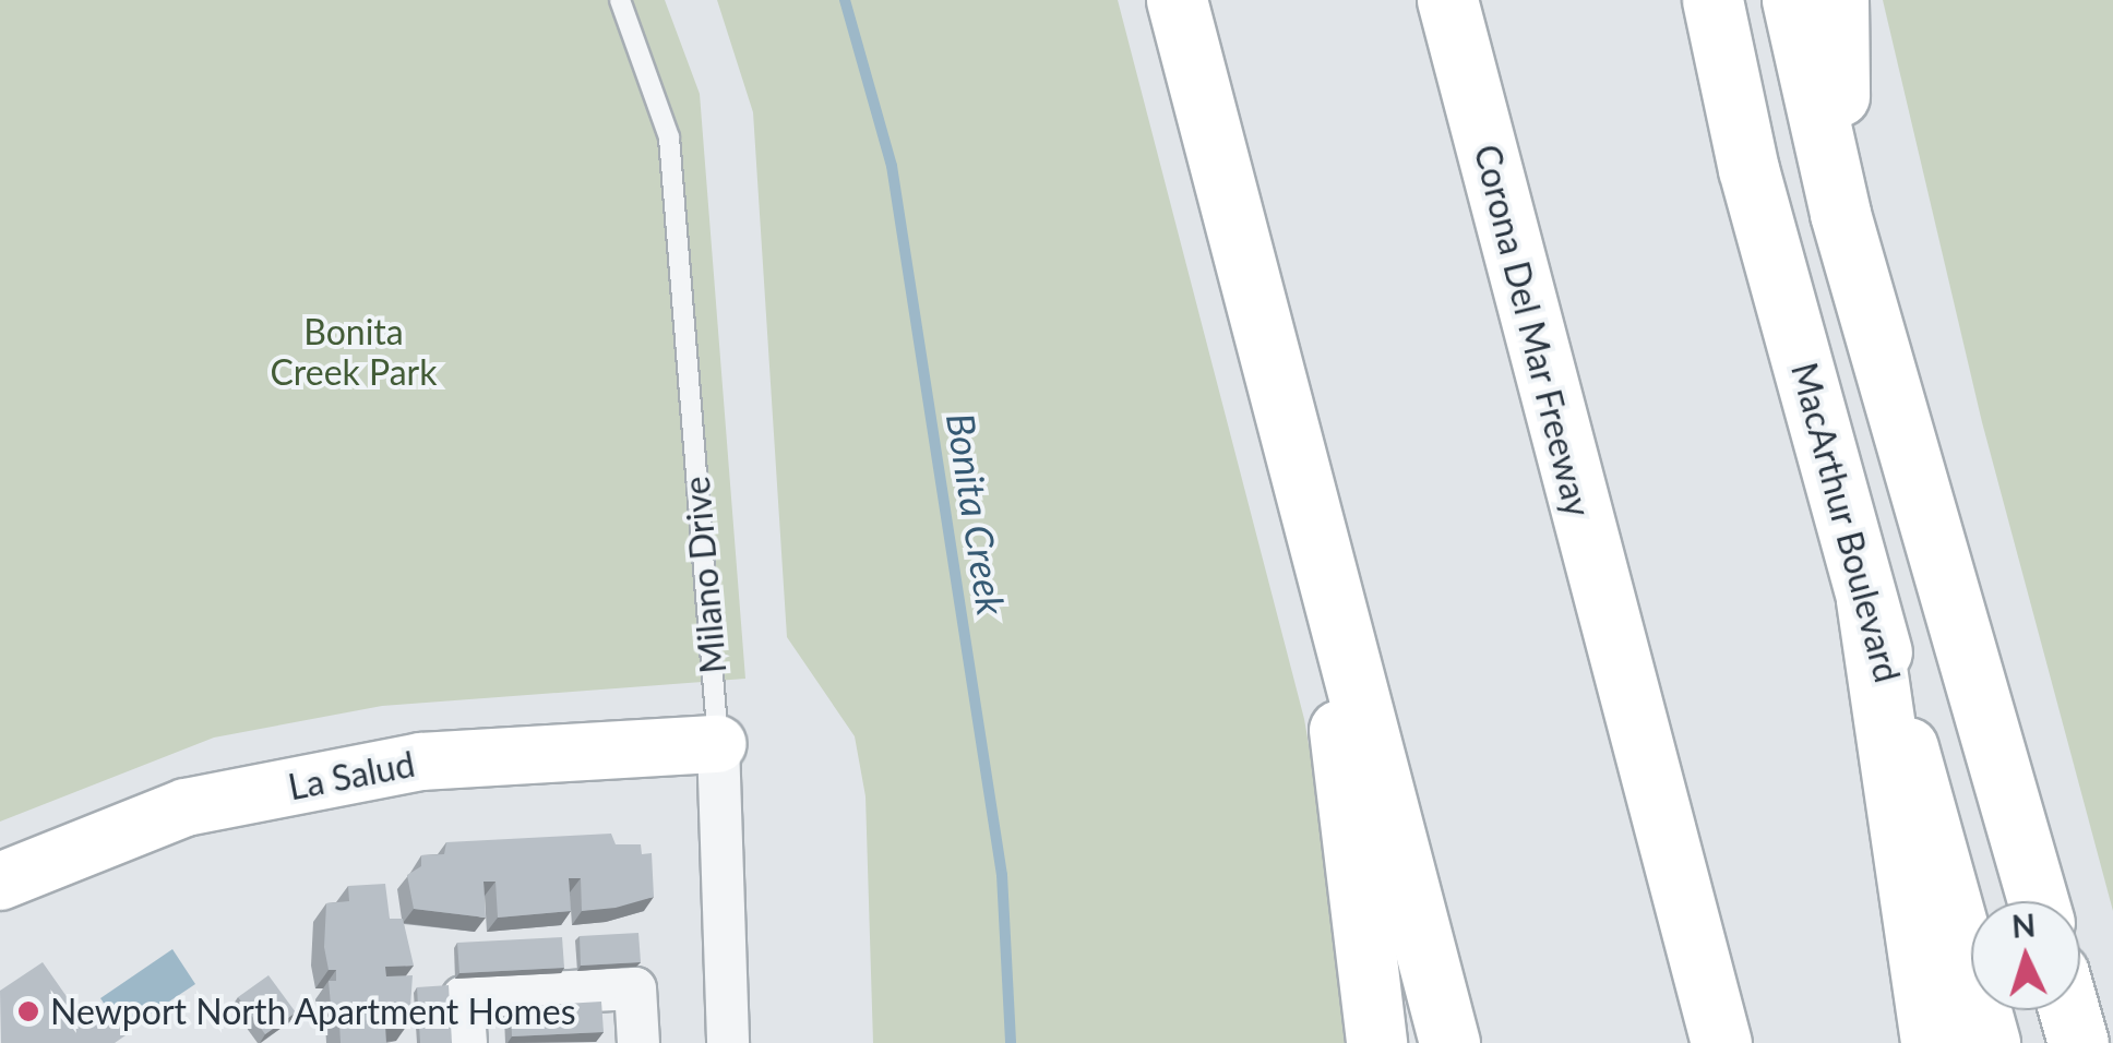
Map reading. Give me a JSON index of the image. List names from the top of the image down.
{
  "streets": {
    "main road": ["Corona Del Mar Freeway", "MacArthur Boulevard"],
    "street": ["Milano Drive", "La Salud"]
  },
  "crossings": [
    ["Milano Drive", "La Salud"]
  ],
  "water": ["Bonita Creek"],
  "parks": ["Bonita Creek Park"],
  "places": ["Newport North Apartment Homes"],
  "north": "top"
}
